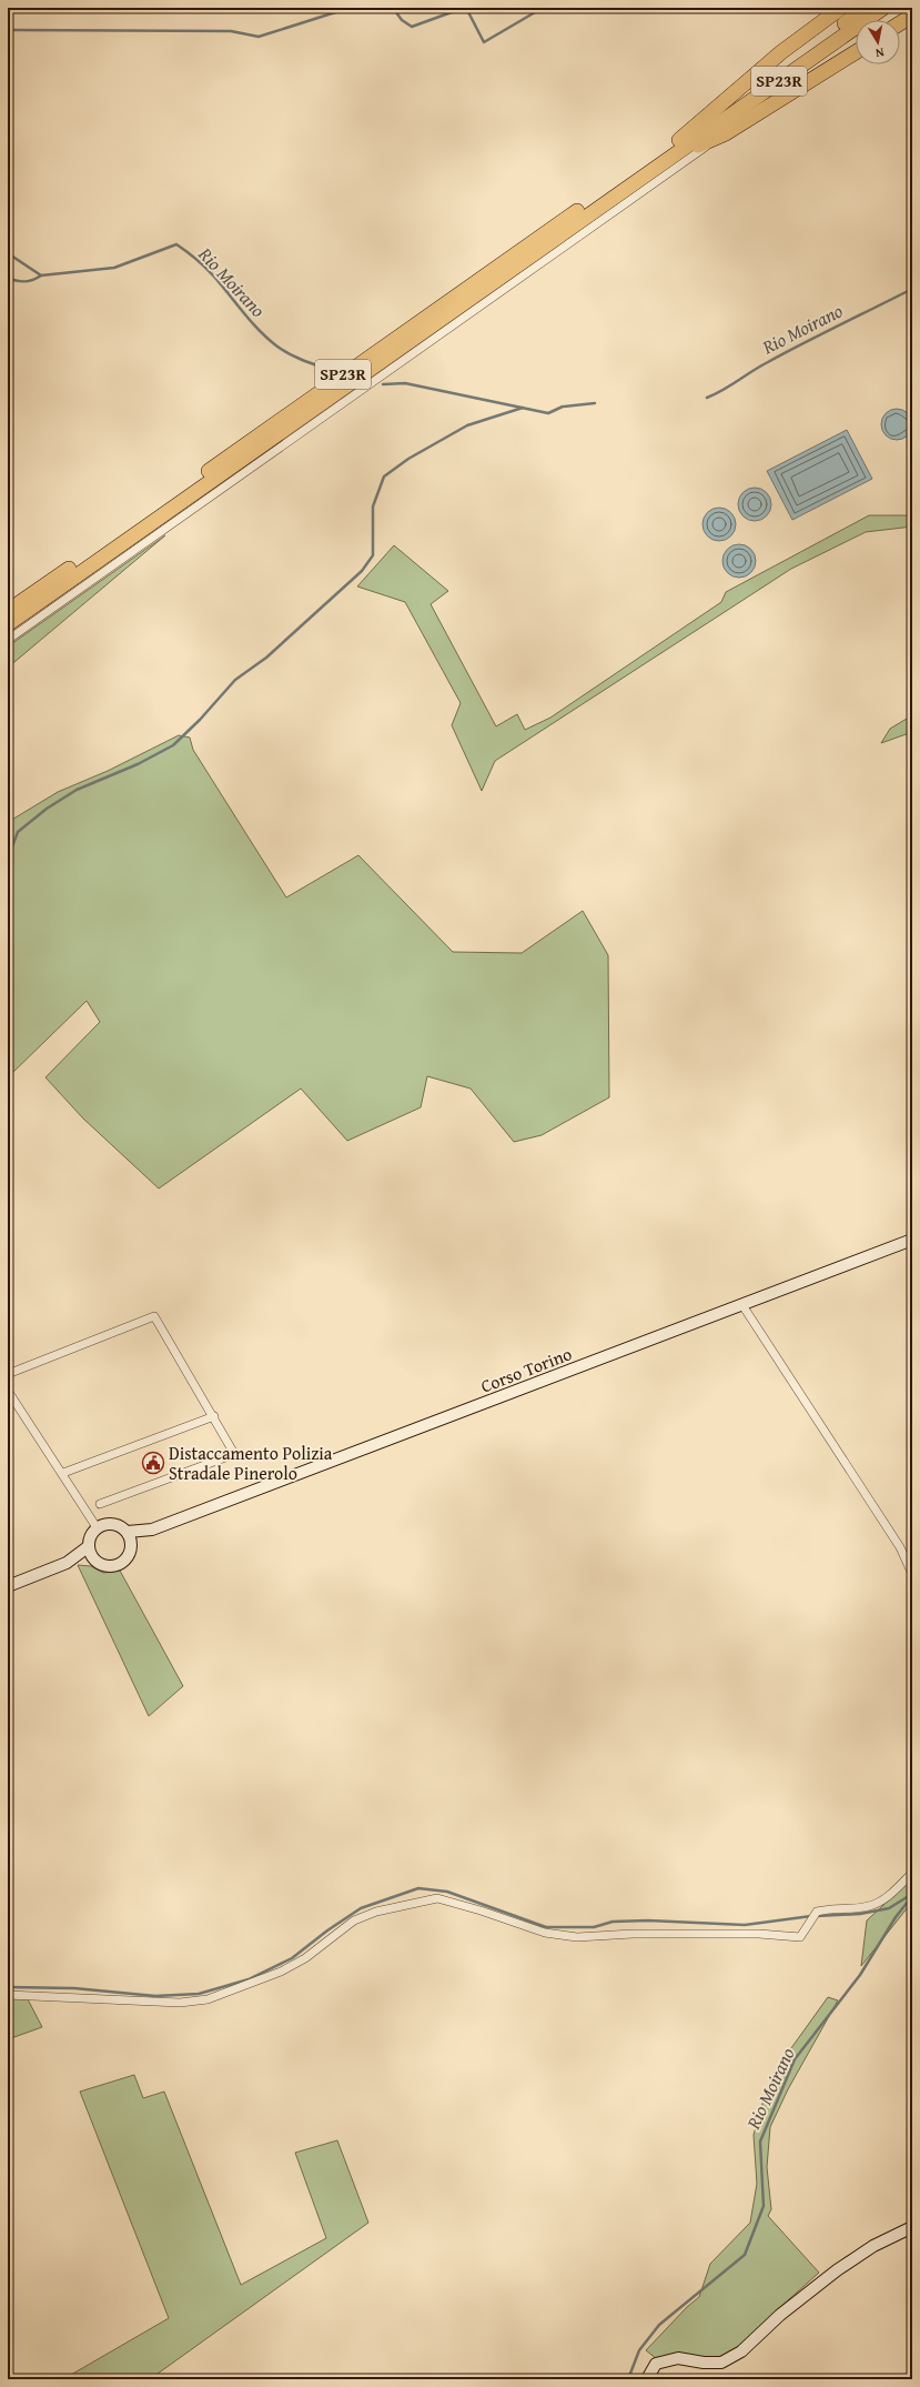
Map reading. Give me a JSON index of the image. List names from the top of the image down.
{
  "streets": {
    "highway": ["SP23R"],
    "main road": ["Corso Torino"]
  },
  "water": ["Rio Moirano"],
  "places": {
    "public building": ["Distaccamento Polizia Stradale Pinerolo"]
  },
  "north": "bottom"
}
